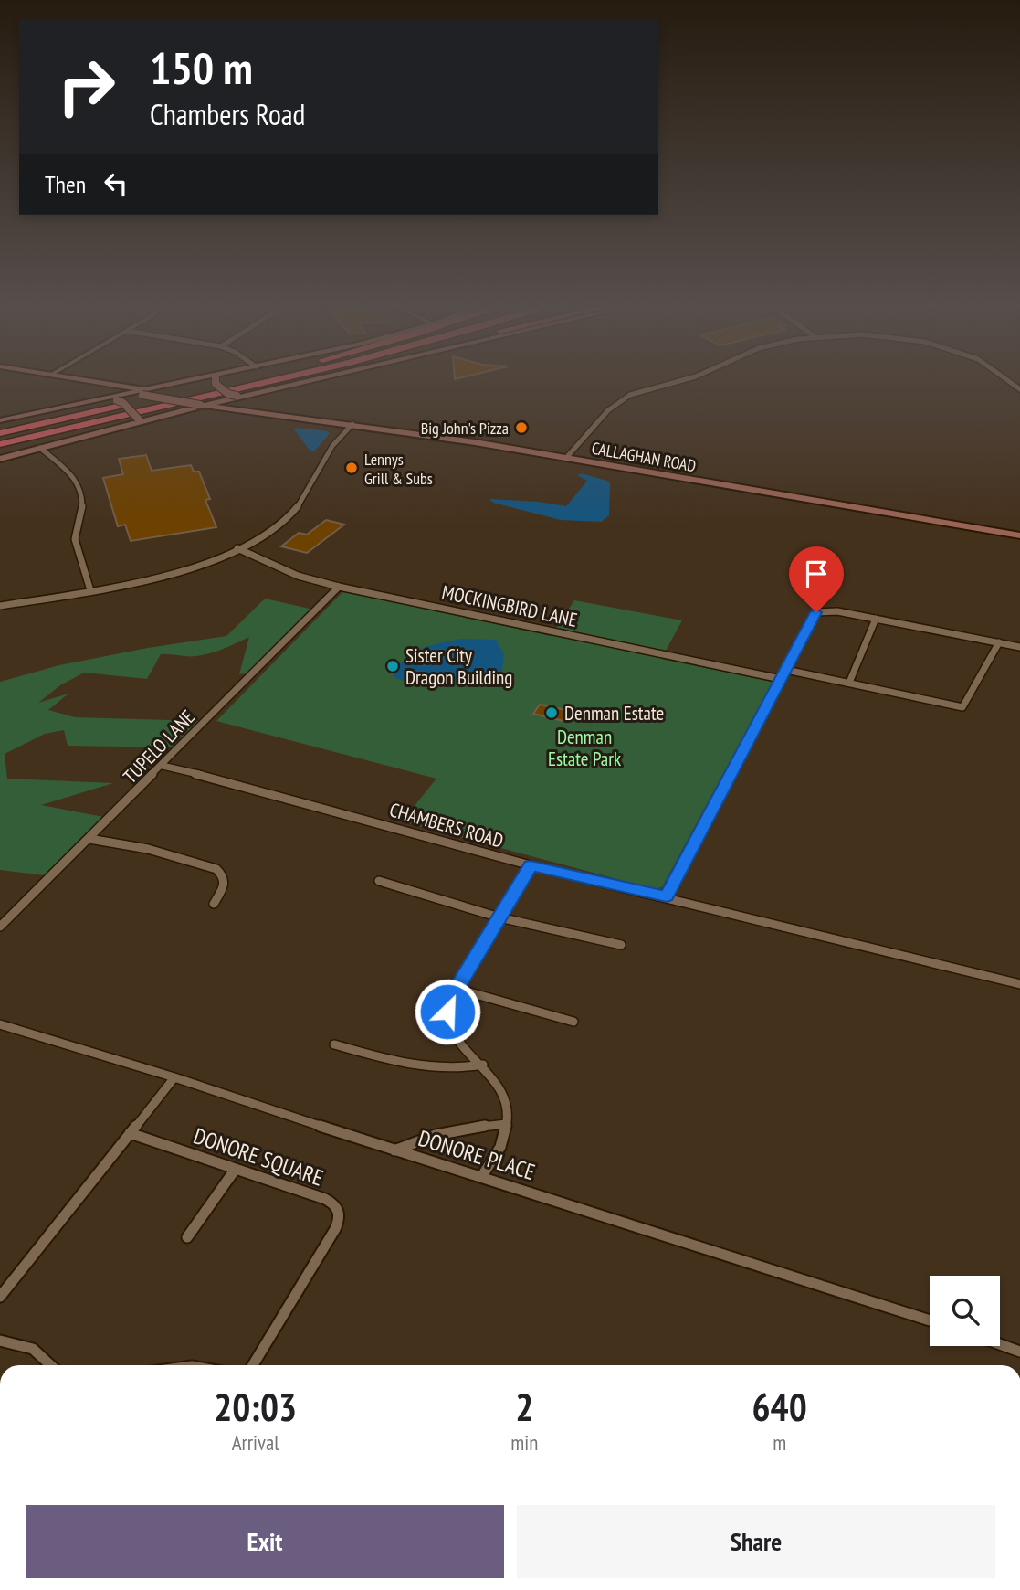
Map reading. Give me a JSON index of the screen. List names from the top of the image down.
{
  "streets": {
    "main road": ["CALLAGHAN ROAD"],
    "street": [
      "MOCKINGBIRD LANE",
      "TUPELO LANE",
      "CHAMBERS ROAD",
      "DONORE PLACE",
      "DONORE SQUARE"
    ]
  },
  "crossings": [
    ["MOCKINGBIRD LANE", "TUPELO LANE"],
    ["TUPELO LANE", "CHAMBERS ROAD"]
  ],
  "parks": ["Denman Estate Park"],
  "places": [
    "Big John's Pizza",
    "Lennys Grill & Subs",
    "Sister City Dragon Building",
    "Denman Estate"
  ],
  "page": {
    "turn": ["150 m", "Chambers Road"],
    "then": "Then",
    "eta": [
      "20:03",
      "Arrival",
      "2",
      "min",
      "640",
      "m"
    ],
    "buttons": ["Exit", "Share"]
  }
}
